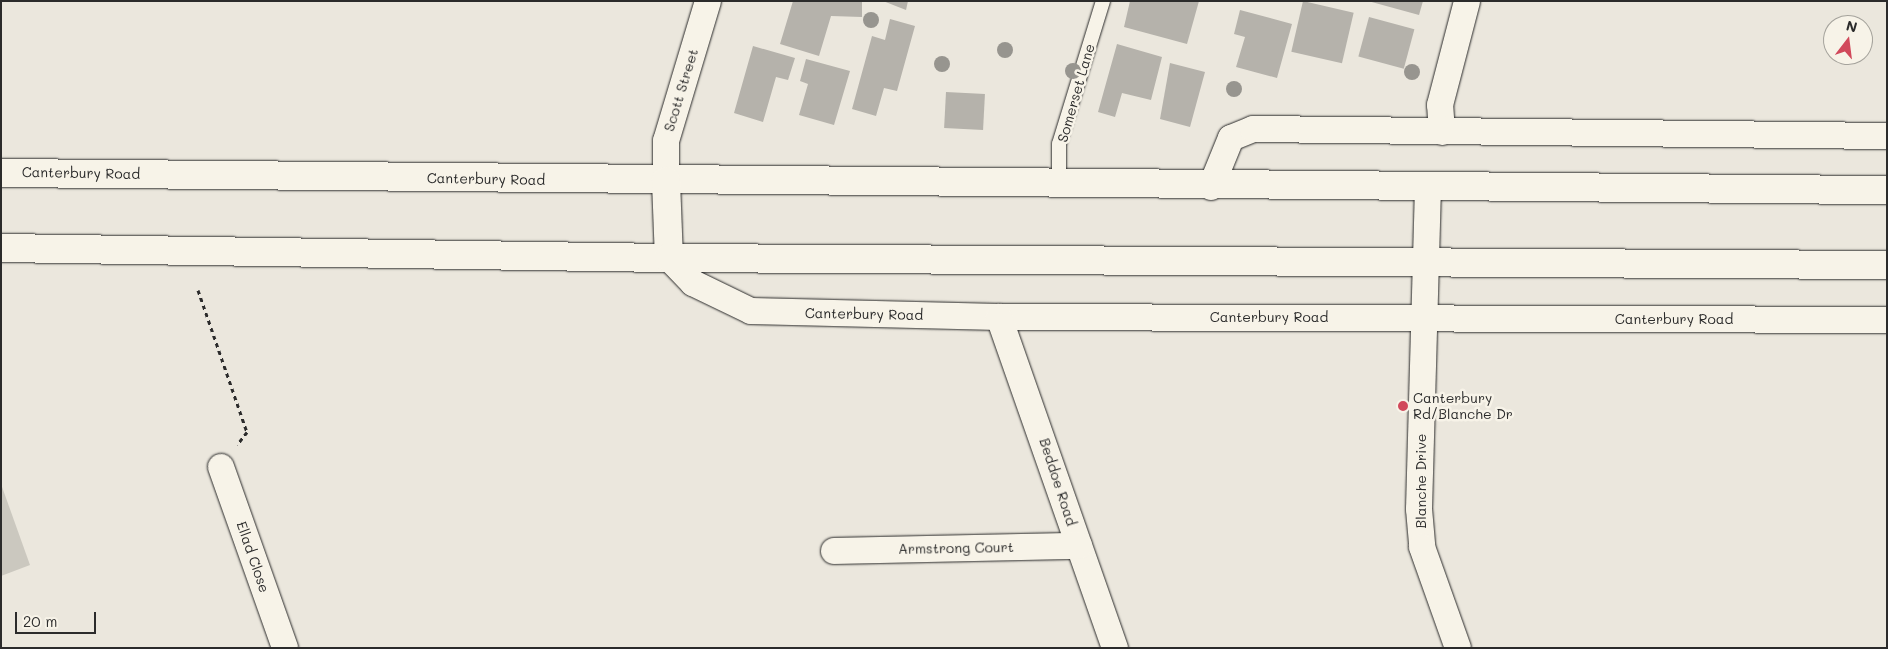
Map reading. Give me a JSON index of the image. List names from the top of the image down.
{
  "streets": {
    "main road": ["Canterbury Road"],
    "street": [
      "Scott Street",
      "Blanche Drive",
      "Beddoe Road",
      "Armstrong Court",
      "Ellad Close"
    ],
    "lane": ["Somerset Lane"]
  },
  "crossings": [
    ["Scott Street", "Canterbury Road"],
    ["Somerset Lane", "Canterbury Road"],
    ["Canterbury Road", "Blanche Drive"],
    ["Canterbury Road", "Beddoe Road"],
    ["Beddoe Road", "Armstrong Court"]
  ],
  "places": ["Canterbury Rd/Blanche Dr"],
  "scale_bar": "20 m",
  "north": "top"
}
